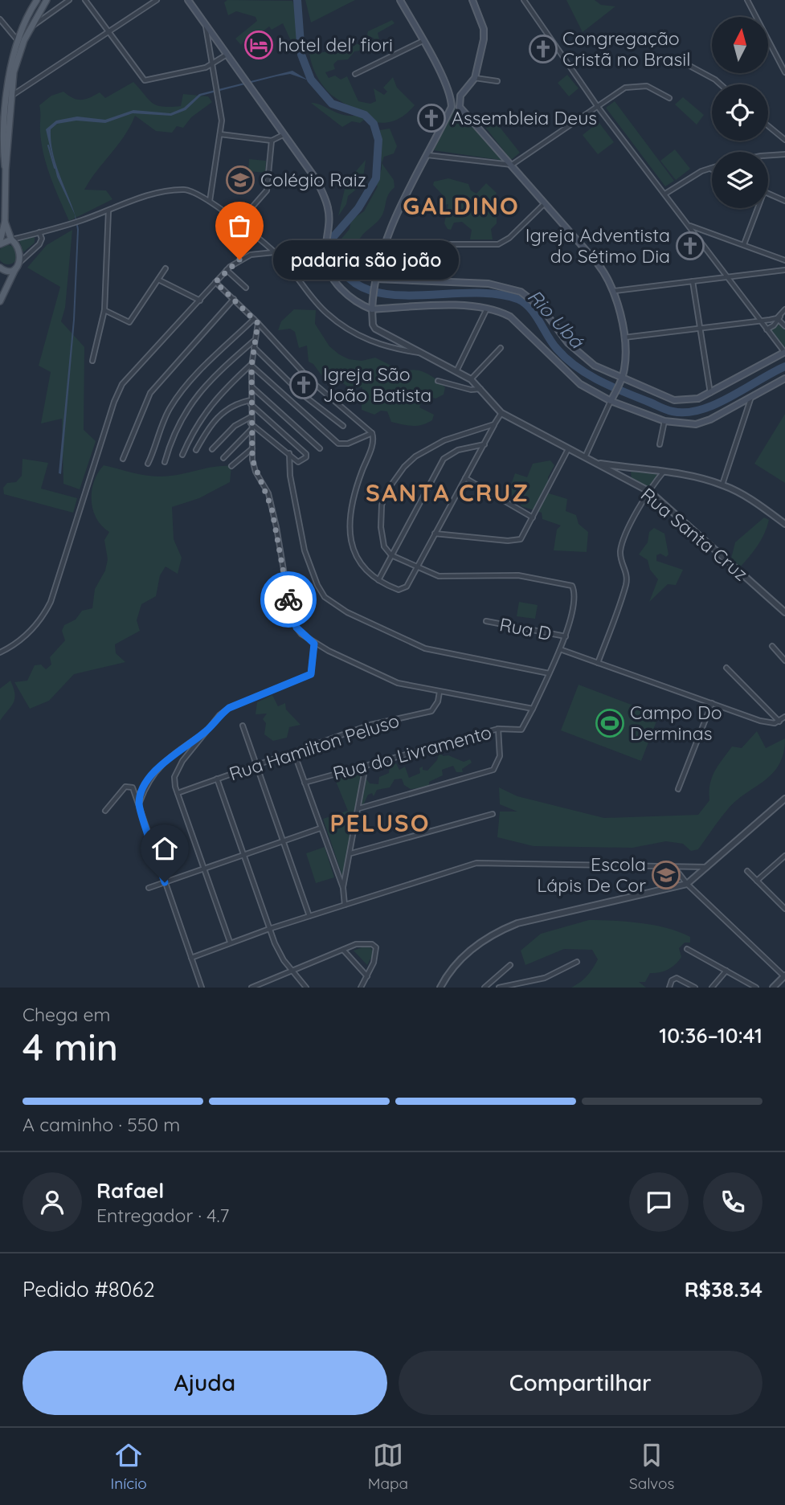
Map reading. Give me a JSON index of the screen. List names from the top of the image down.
{
  "streets": {
    "street": [
      "Rua Santa Cruz",
      "Rua D",
      "Rua Hamilton Peluso",
      "Rua do Livramento"
    ]
  },
  "districts": ["GALDINO", "SANTA CRUZ", "PELUSO"],
  "water": ["Rio Ubá"],
  "places": {
    "hotel": ["hotel del' fiori"],
    "church": [
      "Congregação Cristã no Brasil",
      "Assembleia Deus",
      "Igreja Adventista do Sétimo Dia",
      "Igreja São João Batista"
    ],
    "school or university": ["Colégio Raiz", "Escola Lápis De Cor"],
    "other": ["padaria são joão"],
    "sports": ["Campo Do Derminas"]
  },
  "north": "top",
  "page": {
    "bubble": "padaria são joão",
    "heading": ["4 min", "Chega em", "10:36–10:41"],
    "panel": [
      "Rafael",
      "Entregador · 4.7",
      "Pedido #8062",
      "R$38.34"
    ],
    "bar": "A caminho · 550 m",
    "buttons": ["Ajuda", "Compartilhar"],
    "tabs": ["Início", "Mapa", "Salvos"]
  }
}
